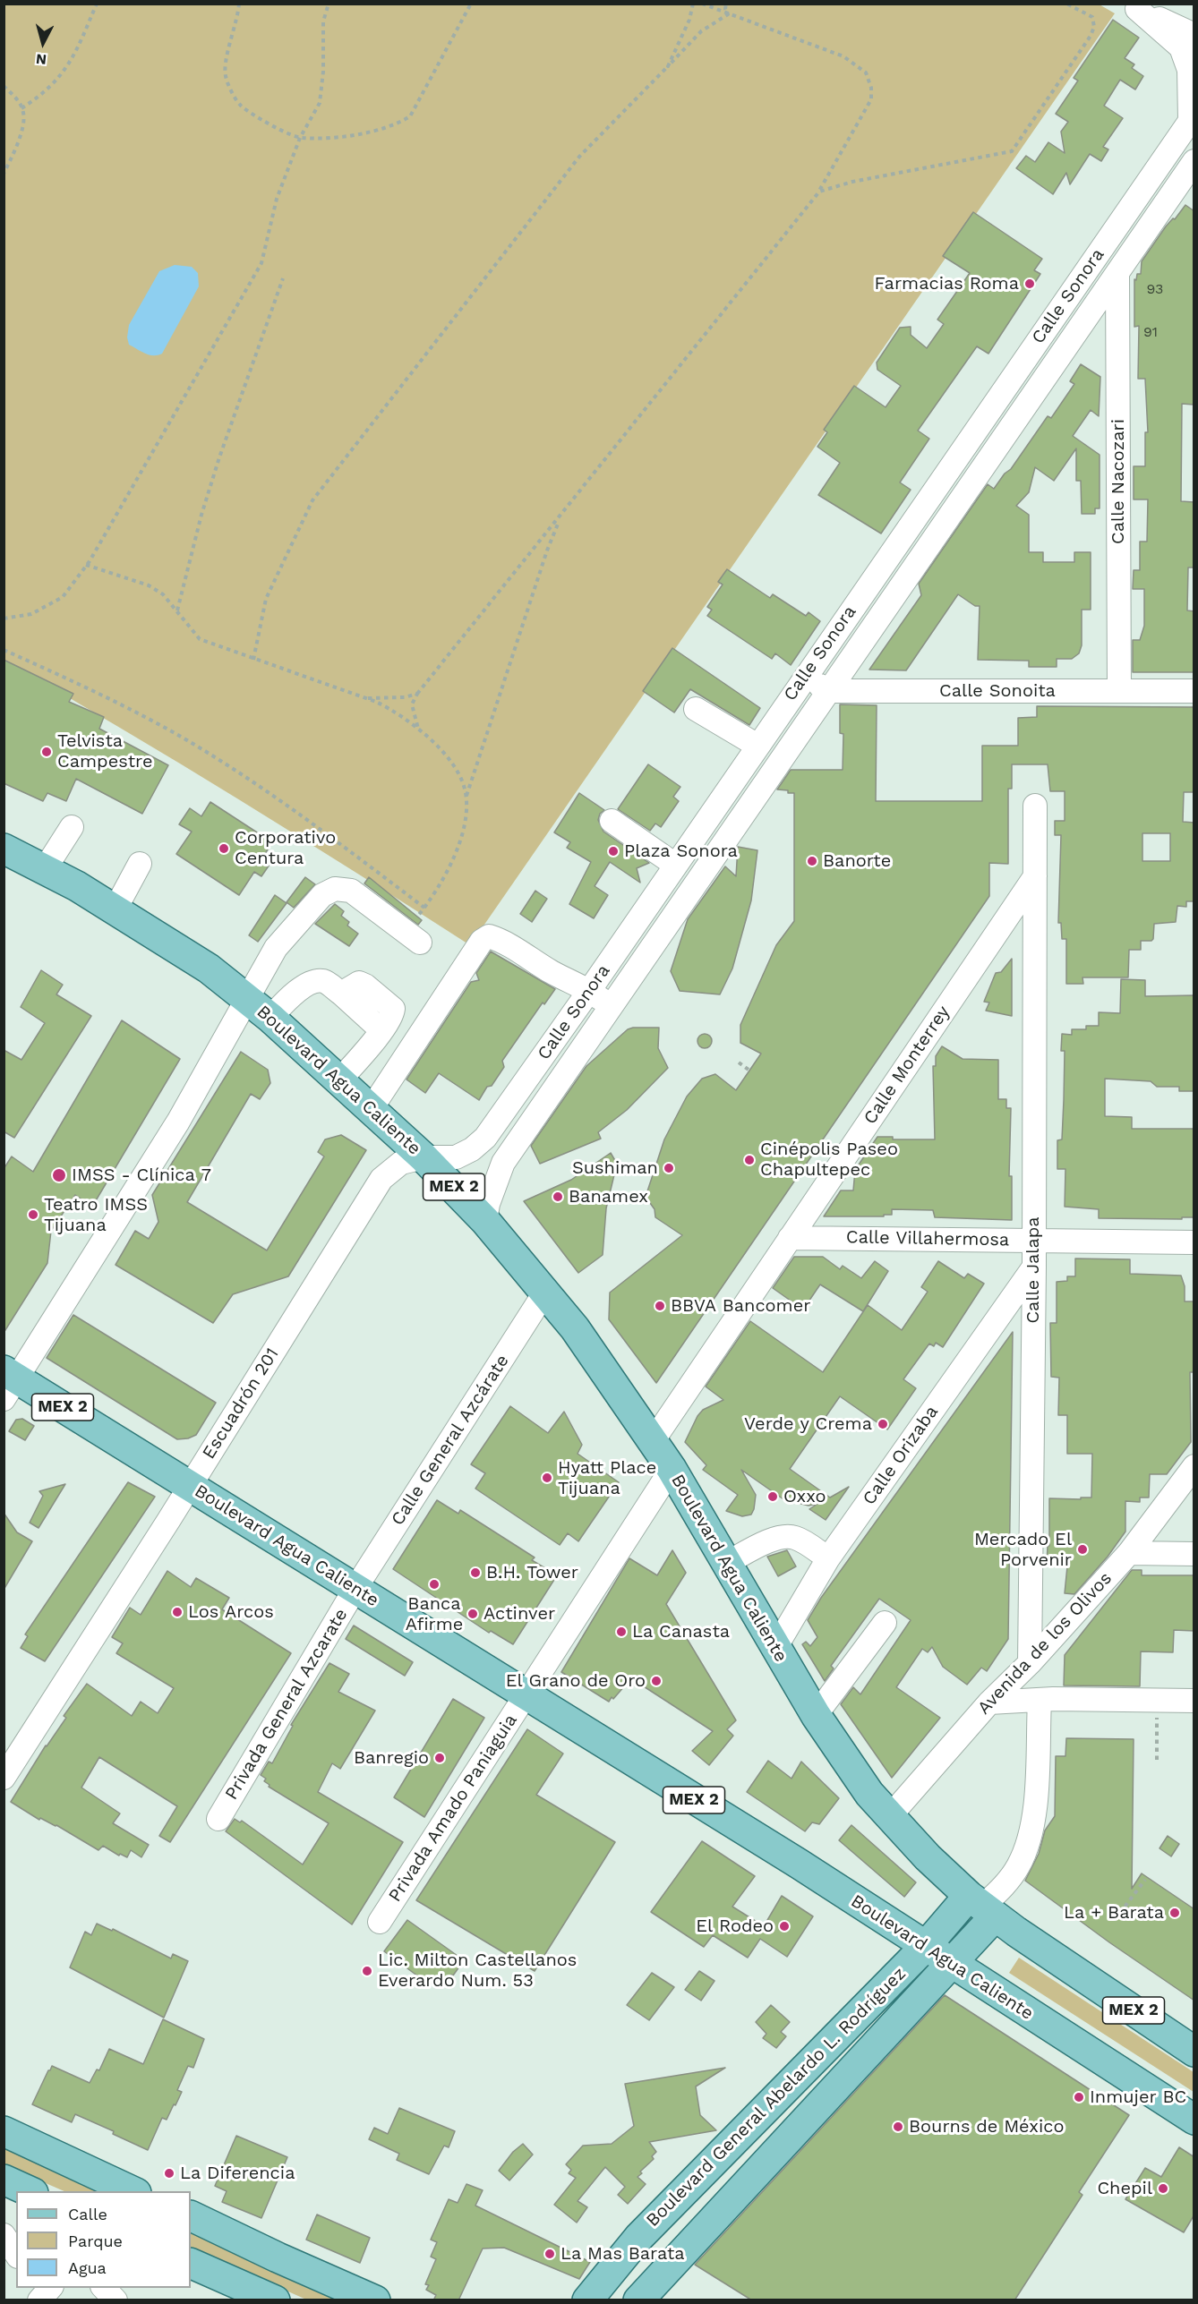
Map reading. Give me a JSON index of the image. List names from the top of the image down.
{
  "streets": {
    "main road": ["Boulevard Agua Caliente", "MEX 2", "Boulevard General Abelardo L. Rodríguez"],
    "street": [
      "Calle Sonora",
      "Calle Nacozari",
      "Calle Sonoita",
      "Calle Monterrey",
      "Calle Villahermosa",
      "Calle Jalapa",
      "Escuadrón 201",
      "Calle General Azcárate",
      "Calle Orizaba",
      "Avenida de los Olivos",
      "Privada General Azcarate",
      "Privada Amado Paniaguia"
    ]
  },
  "crossings": [
    ["Calle Sonora", "Calle Nacozari"],
    ["Calle Sonora", "Calle Sonoita"],
    ["Calle Sonora", "Boulevard Agua Caliente"],
    ["Calle Sonora", "Escuadrón 201"],
    ["Calle Nacozari", "Calle Sonoita"],
    ["Calle Monterrey", "Boulevard Agua Caliente"],
    ["Calle Monterrey", "Calle Villahermosa"],
    ["Calle Monterrey", "Calle Jalapa"],
    ["Boulevard Agua Caliente", "Escuadrón 201"],
    ["Boulevard Agua Caliente", "Calle General Azcárate"],
    ["Boulevard Agua Caliente", "Calle Orizaba"],
    ["Boulevard Agua Caliente", "Avenida de los Olivos"],
    ["Boulevard Agua Caliente", "Privada General Azcarate"],
    ["Boulevard Agua Caliente", "Privada Amado Paniaguia"],
    ["Boulevard Agua Caliente", "Boulevard General Abelardo L. Rodríguez"],
    ["Calle Villahermosa", "Calle Jalapa"],
    ["Calle Jalapa", "Calle Orizaba"],
    ["Calle Jalapa", "Avenida de los Olivos"],
    ["Calle General Azcárate", "Privada General Azcarate"]
  ],
  "places": [
    "Farmacias Roma",
    "Telvista Campestre",
    "Corporativo Centura",
    "Plaza Sonora",
    "Banorte",
    "Cinépolis Paseo Chapultepec",
    "Sushiman",
    "IMSS - Clínica 7",
    "Banamex",
    "Teatro IMSS Tijuana",
    "BBVA Bancomer",
    "Verde y Crema",
    "Hyatt Place Tijuana",
    "Oxxo",
    "Mercado El Porvenir",
    "B.H. Tower",
    "Banca Afirme",
    "Los Arcos",
    "Actinver",
    "La Canasta",
    "El Grano de Oro",
    "Banregio",
    "La + Barata",
    "El Rodeo",
    "Lic. Milton Castellanos Everardo Num. 53",
    "Inmujer BC",
    "Bourns de México",
    "La Diferencia",
    "Chepil",
    "La Mas Barata"
  ],
  "house_numbers": ["93", "91"],
  "legend": ["Calle", "Parque", "Agua"],
  "north": "bottom"
}
